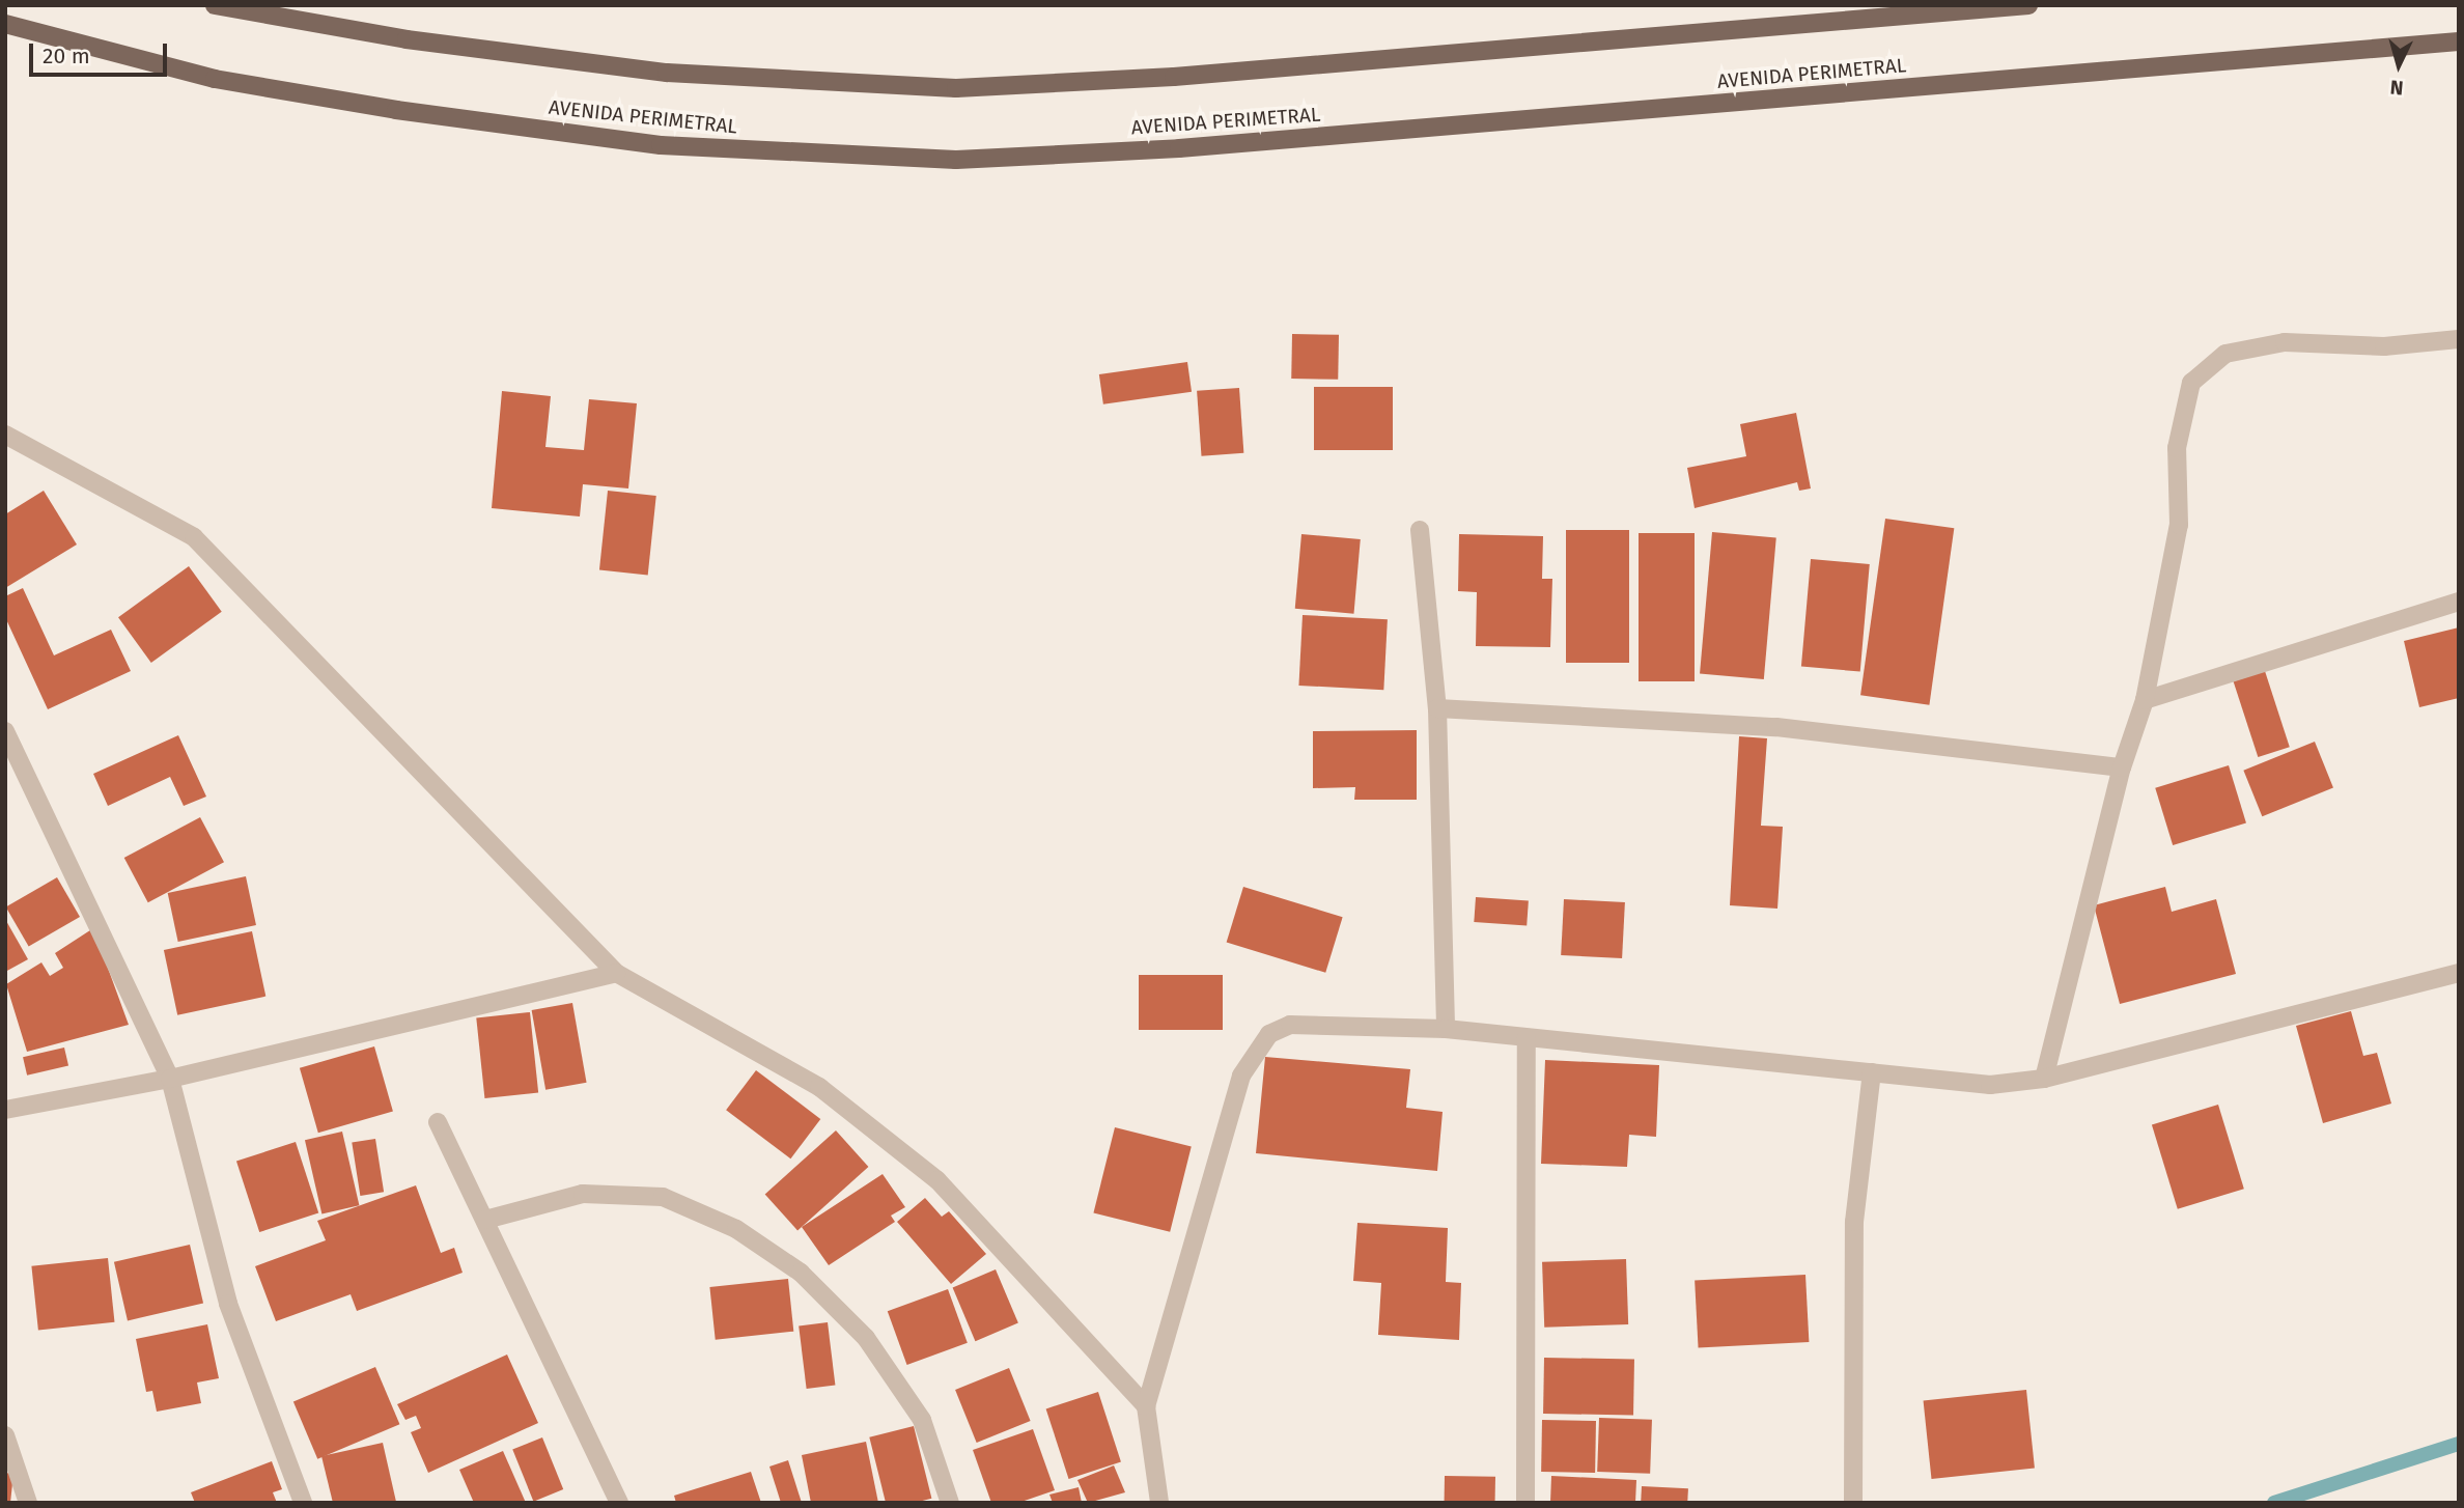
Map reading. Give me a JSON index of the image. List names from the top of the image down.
{
  "streets": {
    "main road": ["AVENIDA PERIMETRAL"]
  },
  "scale_bar": "20 m",
  "north": "bottom"
}
